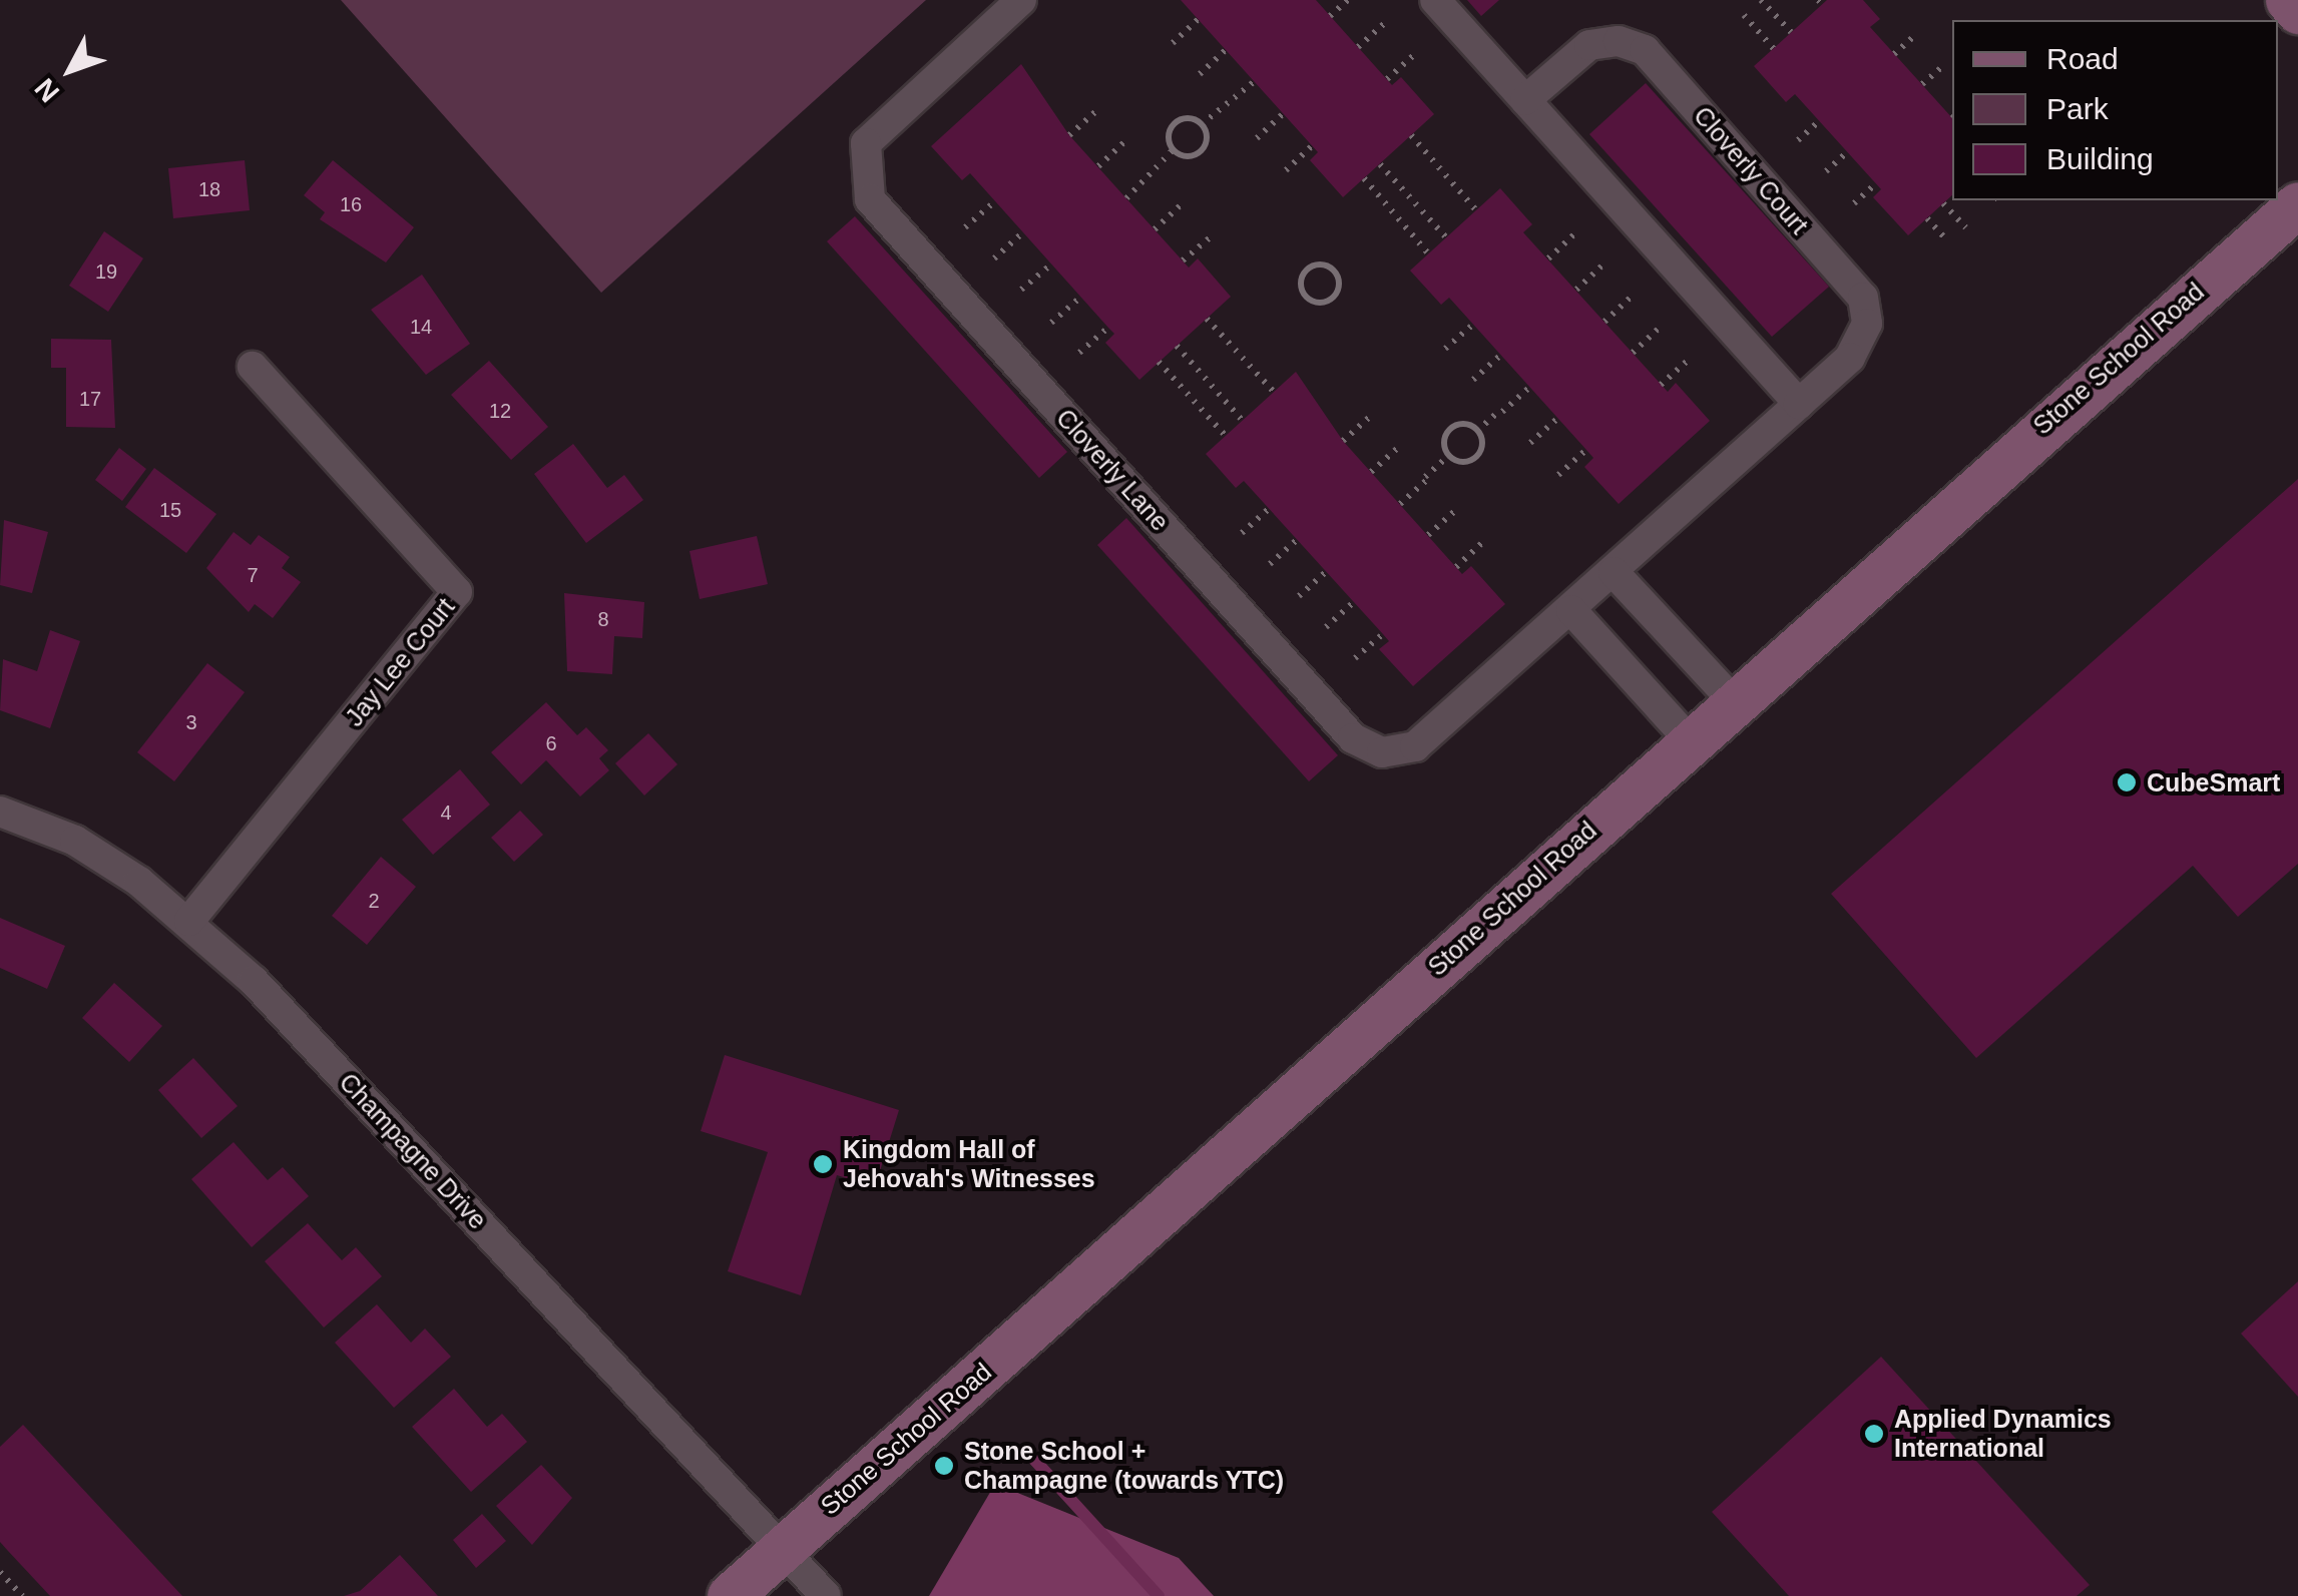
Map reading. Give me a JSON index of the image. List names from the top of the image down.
{
  "streets": {
    "main road": ["Stone School Road"],
    "street": [
      "Cloverly Court",
      "Cloverly Lane",
      "Jay Lee Court",
      "Champagne Drive"
    ]
  },
  "crossings": [
    ["Cloverly Court", "Cloverly Lane"],
    ["Stone School Road", "Champagne Drive"],
    ["Jay Lee Court", "Champagne Drive"]
  ],
  "places": [
    "CubeSmart",
    "Kingdom Hall of Jehovah's Witnesses",
    "Applied Dynamics International",
    "Stone School + Champagne (towards YTC)"
  ],
  "house_numbers": [
    "18",
    "16",
    "19",
    "14",
    "17",
    "12",
    "15",
    "7",
    "8",
    "3",
    "6",
    "4",
    "2"
  ],
  "legend": ["Road", "Park", "Building"],
  "north": "bottom left"
}
